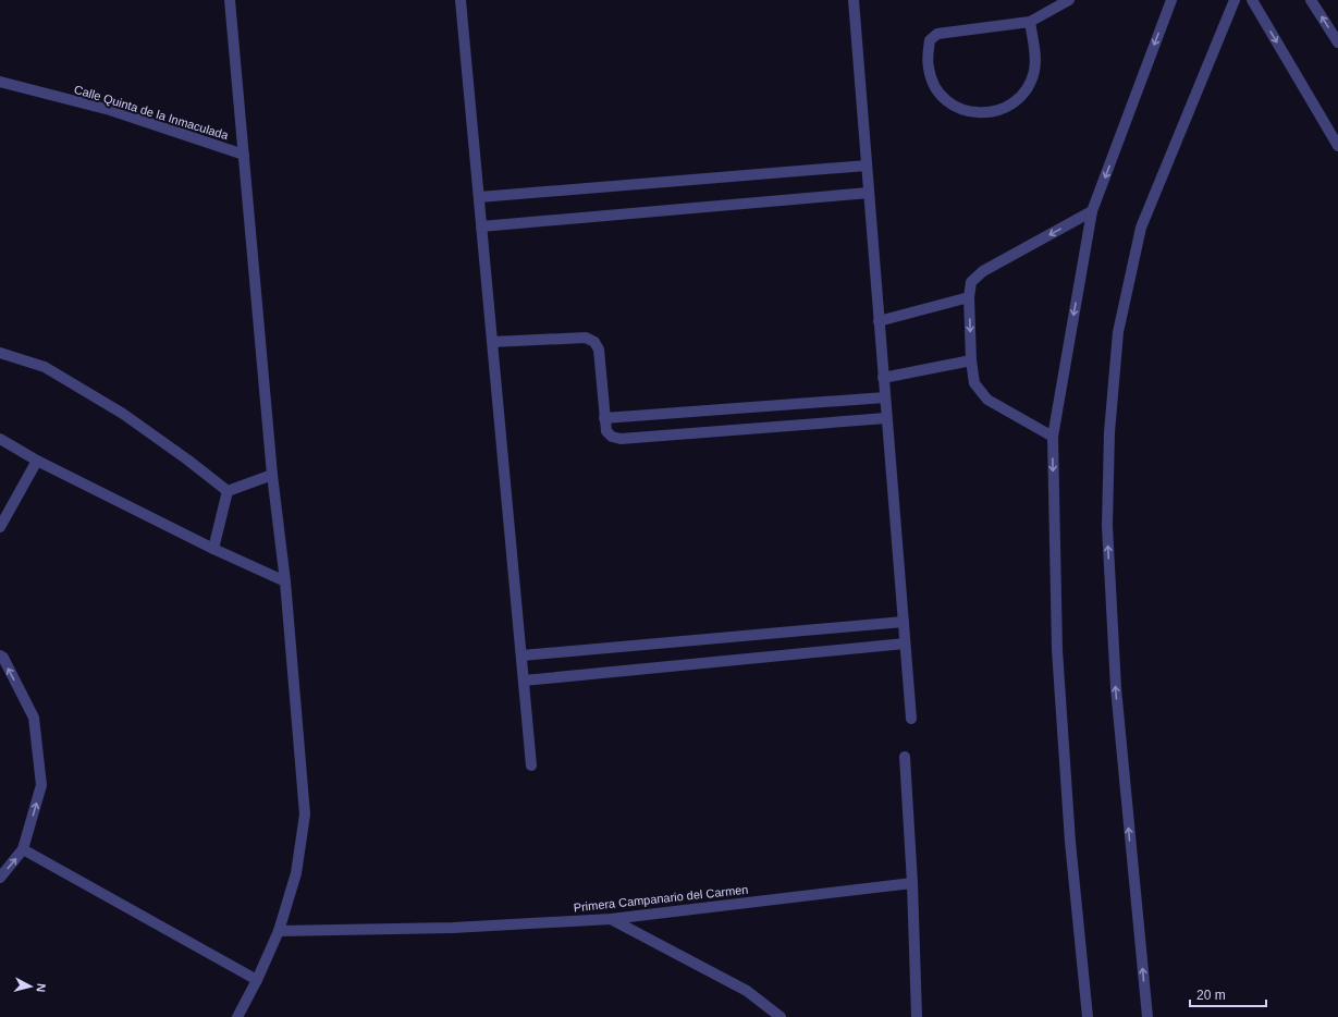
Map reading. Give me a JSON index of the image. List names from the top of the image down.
{
  "streets": {
    "street": ["Calle Quinta de la Inmaculada", "Primera Campanario del Carmen"]
  },
  "scale_bar": "20 m",
  "north": "right"
}
